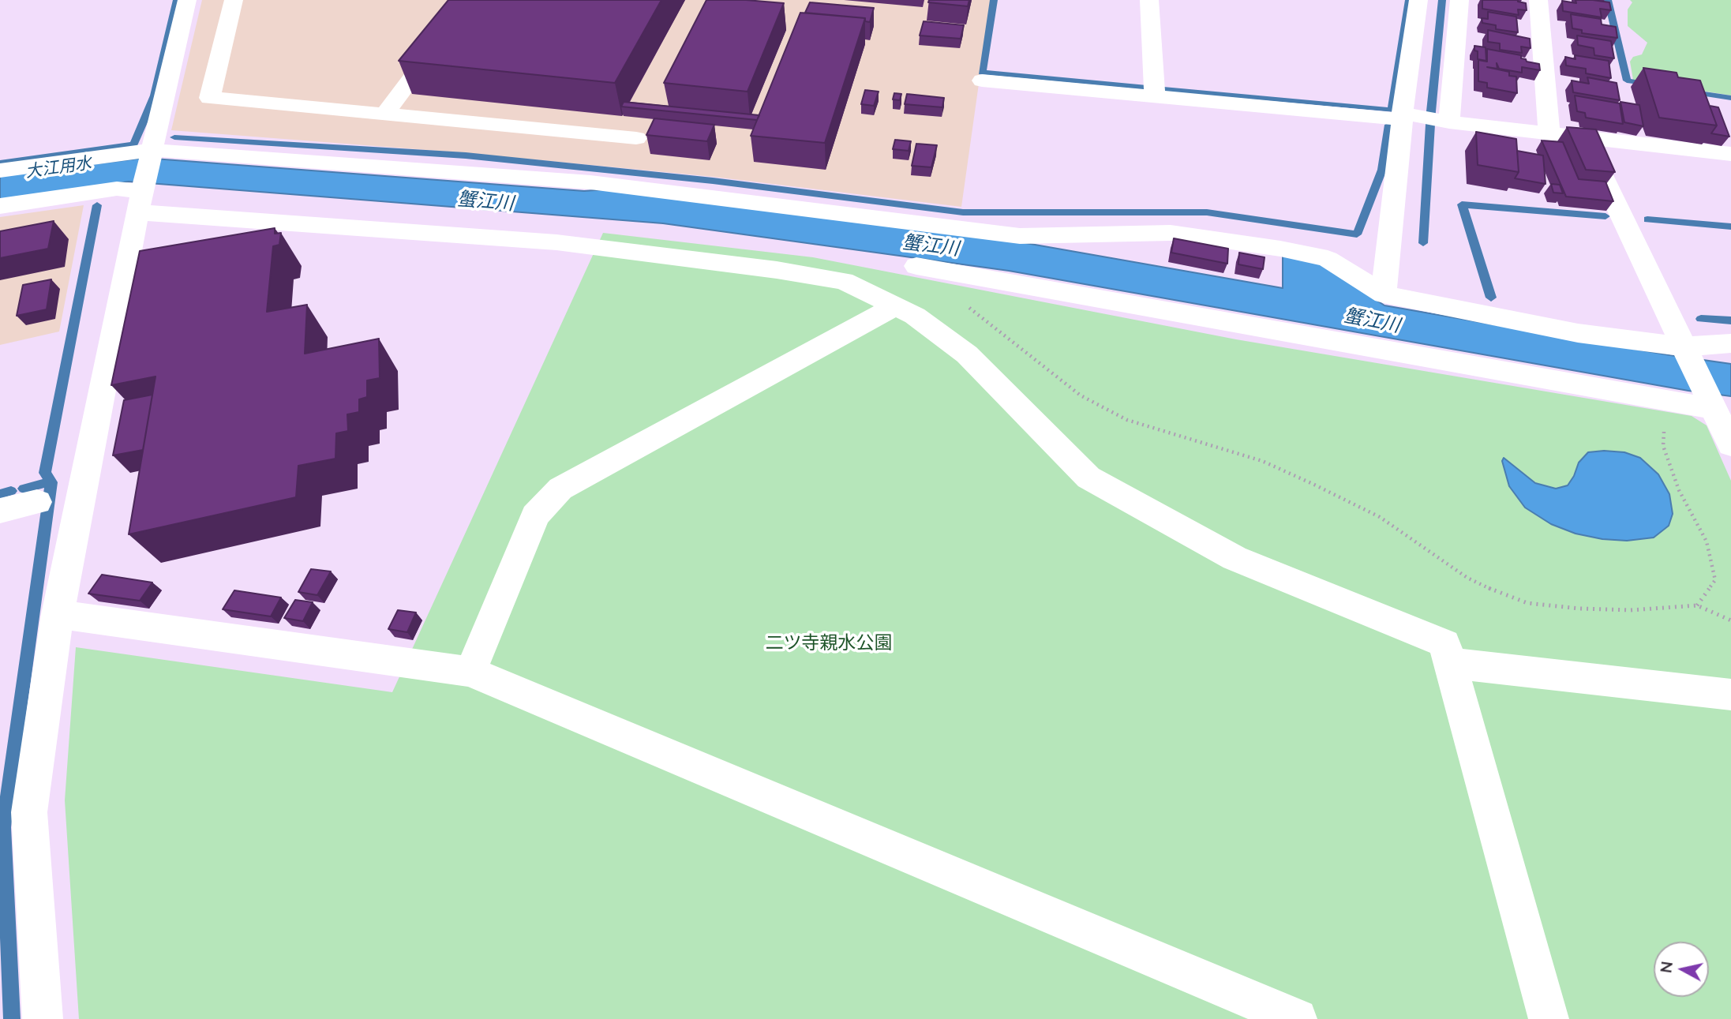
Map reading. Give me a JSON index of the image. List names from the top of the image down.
{
  "water": ["大江用水", "蟹江川"],
  "parks": ["二ツ寺親水公園"],
  "north": "left"
}
